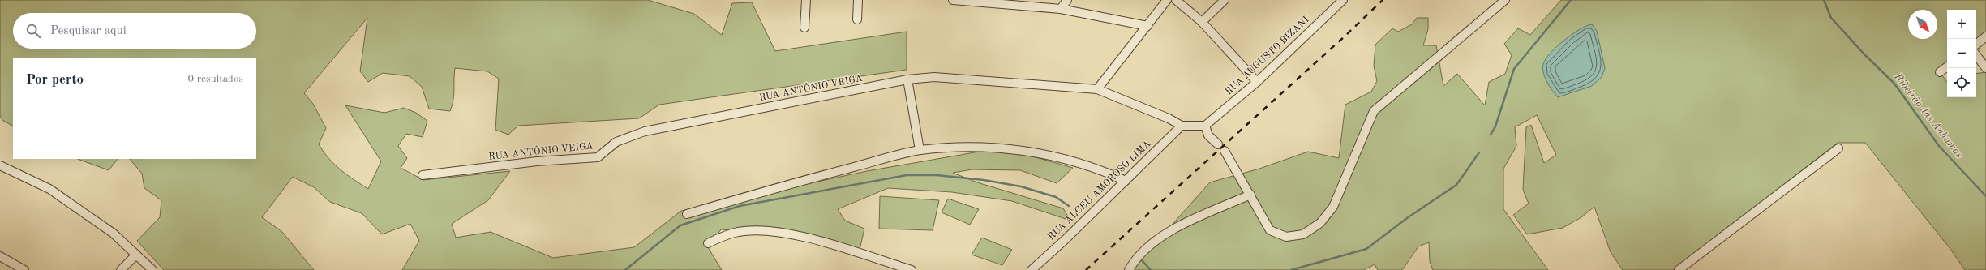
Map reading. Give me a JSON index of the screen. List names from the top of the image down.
{
  "streets": {
    "street": ["RUA AUGUSTO BIZANI", "RUA ANTÔNIO VEIGA", "RUA ALCEU AMOROSO LIMA"]
  },
  "crossings": [
    ["RUA AUGUSTO BIZANI", "RUA ANTÔNIO VEIGA"],
    ["RUA ANTÔNIO VEIGA", "RUA ALCEU AMOROSO LIMA"]
  ],
  "water": ["Ribeirão das Anhumas"],
  "north": "bottom right",
  "page": {
    "map_buttons": ["+", "−"],
    "search": "Pesquisar aqui",
    "heading": ["Por perto", "0 resultados"]
  }
}
